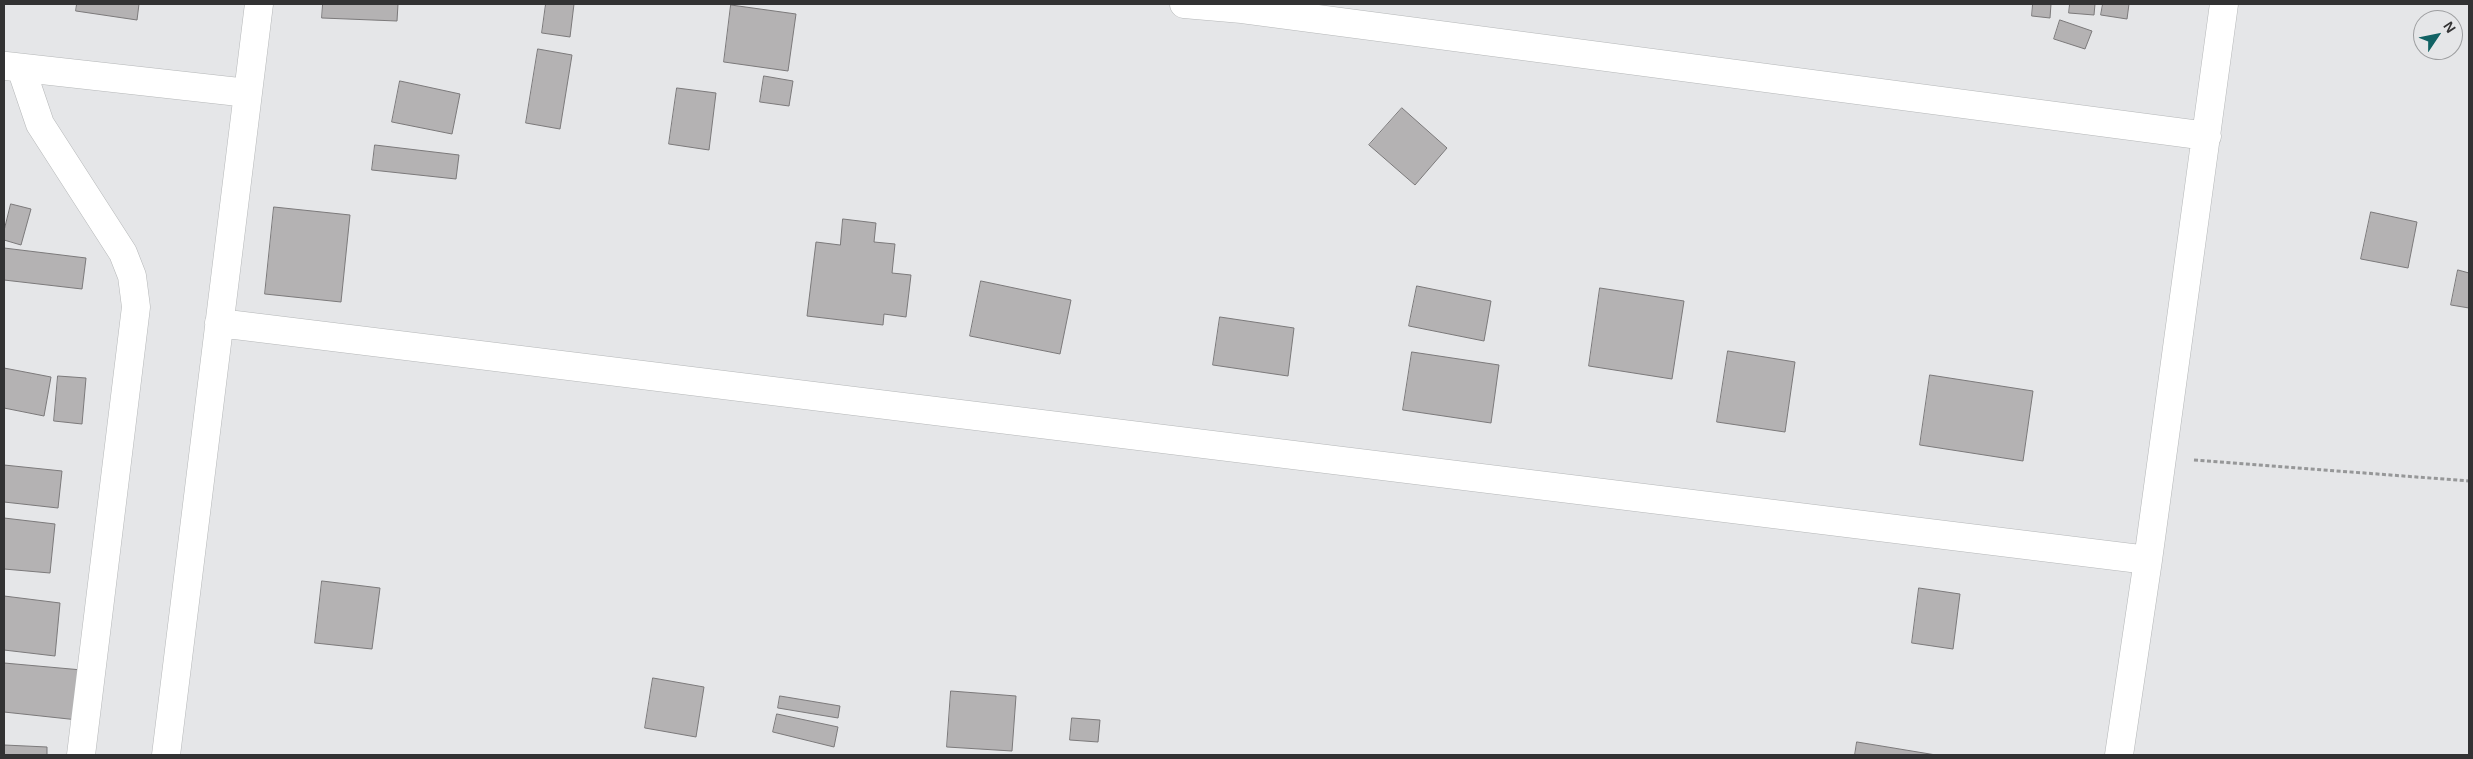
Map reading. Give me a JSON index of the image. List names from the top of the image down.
{
  "north": "top right"
}
